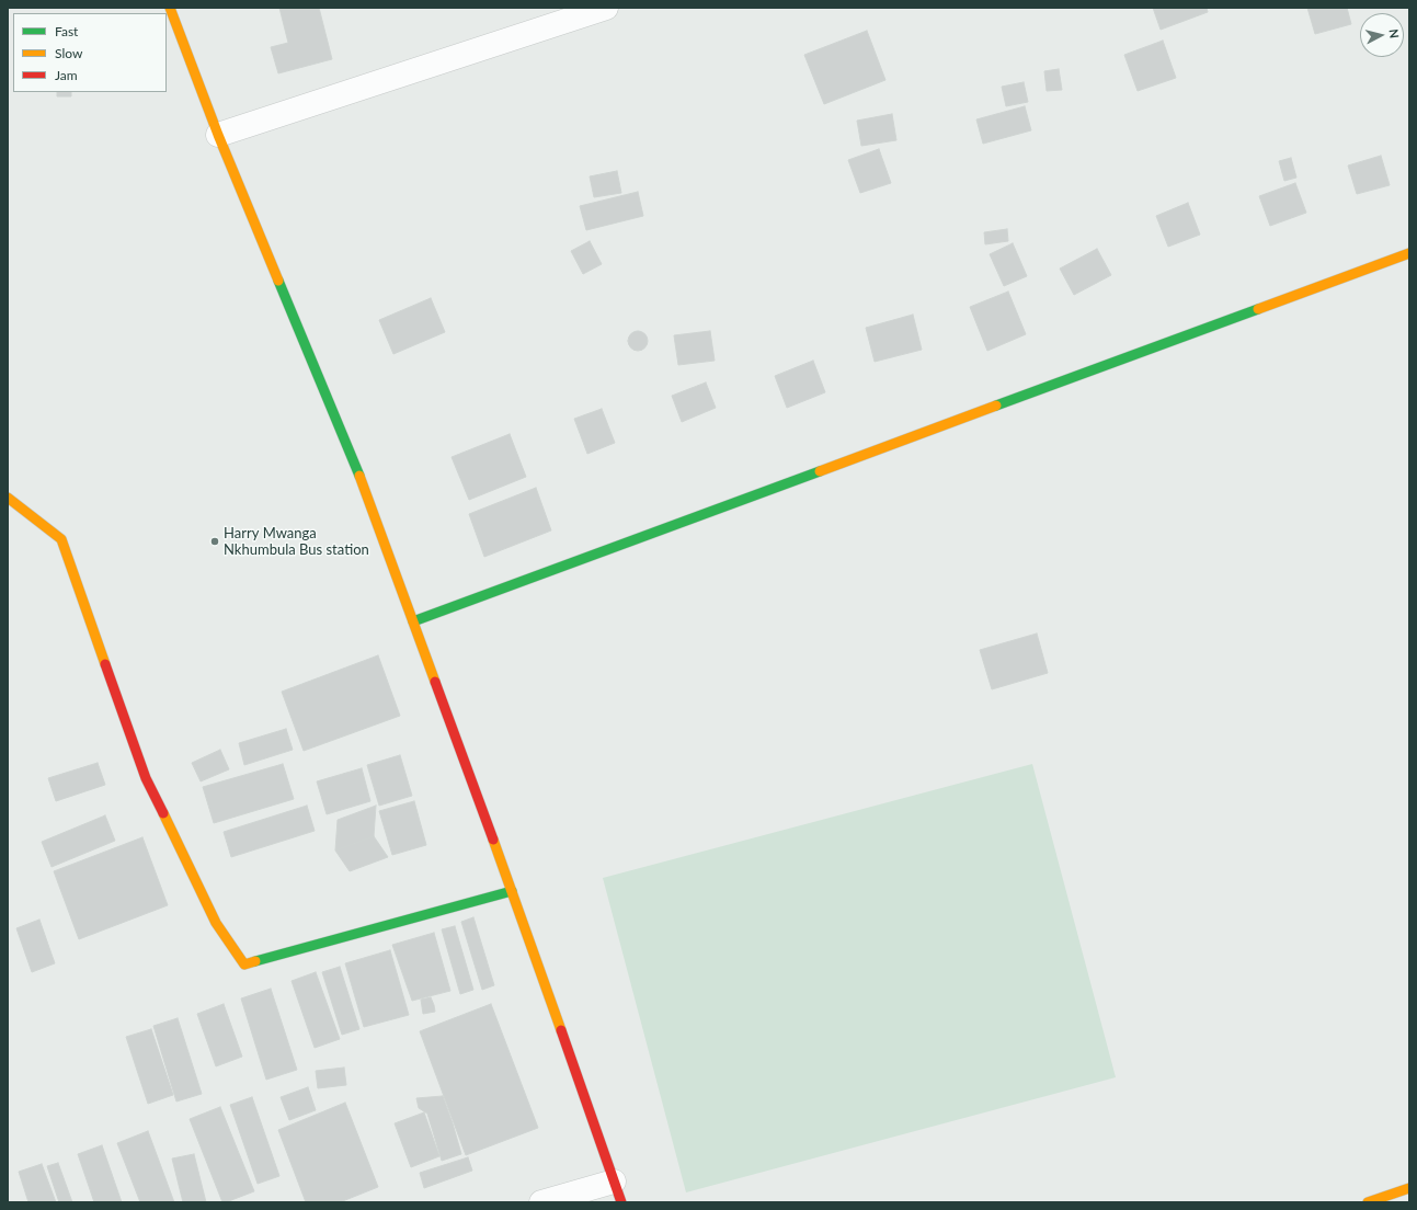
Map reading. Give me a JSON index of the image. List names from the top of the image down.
{
  "places": ["Harry Mwanga Nkhumbula Bus station"],
  "legend": ["Fast", "Slow", "Jam"],
  "north": "right"
}
